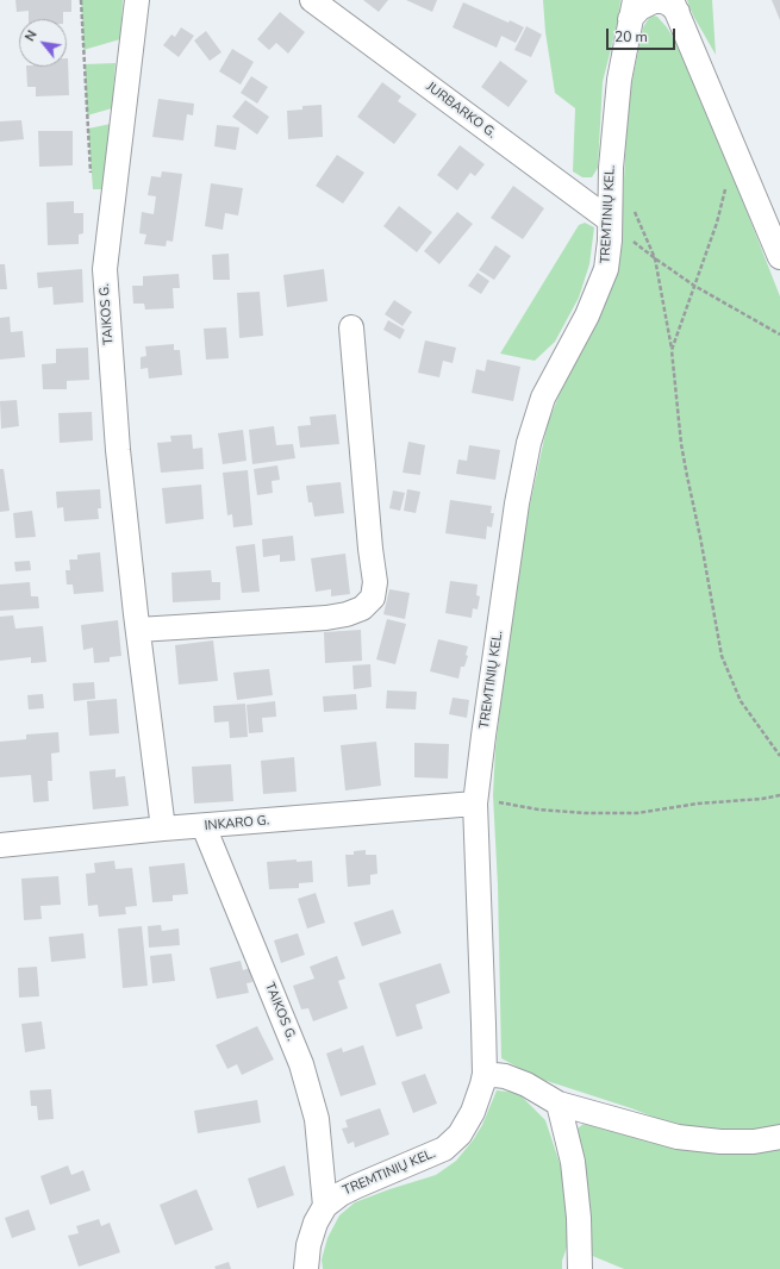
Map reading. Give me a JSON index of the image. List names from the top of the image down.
{
  "streets": {
    "street": [
      "JURBARKO G.",
      "TREMTINIŲ KEL.",
      "TAIKOS G.",
      "INKARO G."
    ]
  },
  "crossings": [
    ["JURBARKO G.", "TREMTINIŲ KEL."],
    ["TREMTINIŲ KEL.", "TAIKOS G."],
    ["TREMTINIŲ KEL.", "INKARO G."],
    ["TAIKOS G.", "INKARO G."]
  ],
  "scale_bar": "20 m",
  "north": "top left"
}
